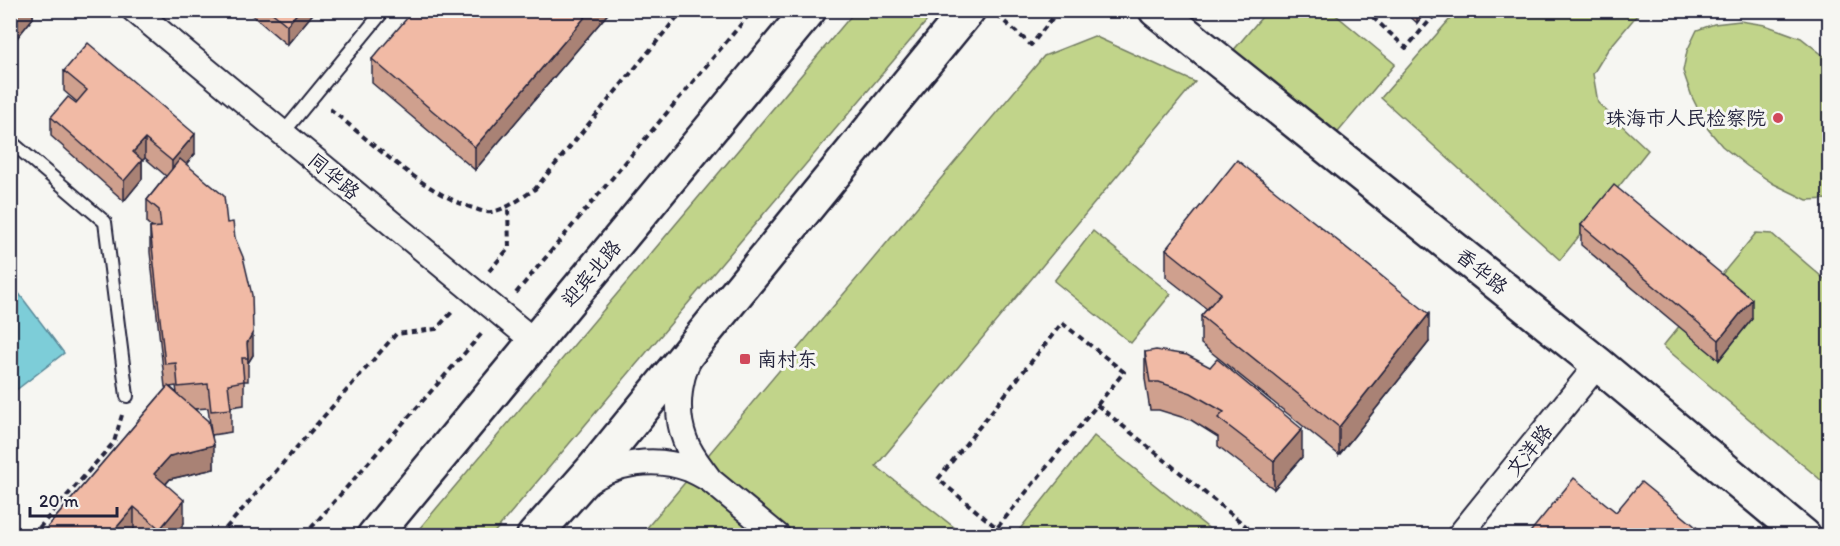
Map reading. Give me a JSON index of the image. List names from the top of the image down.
{
  "streets": {
    "main road": ["香华路", "迎宾北路"],
    "street": ["同华路", "文洋路"]
  },
  "crossings": [
    ["同华路", "迎宾北路"],
    ["香华路", "文洋路"]
  ],
  "places": {
    "other": ["珠海市人民检察院"],
    "transit": ["南村东"]
  },
  "scale_bar": "20 m"
}
